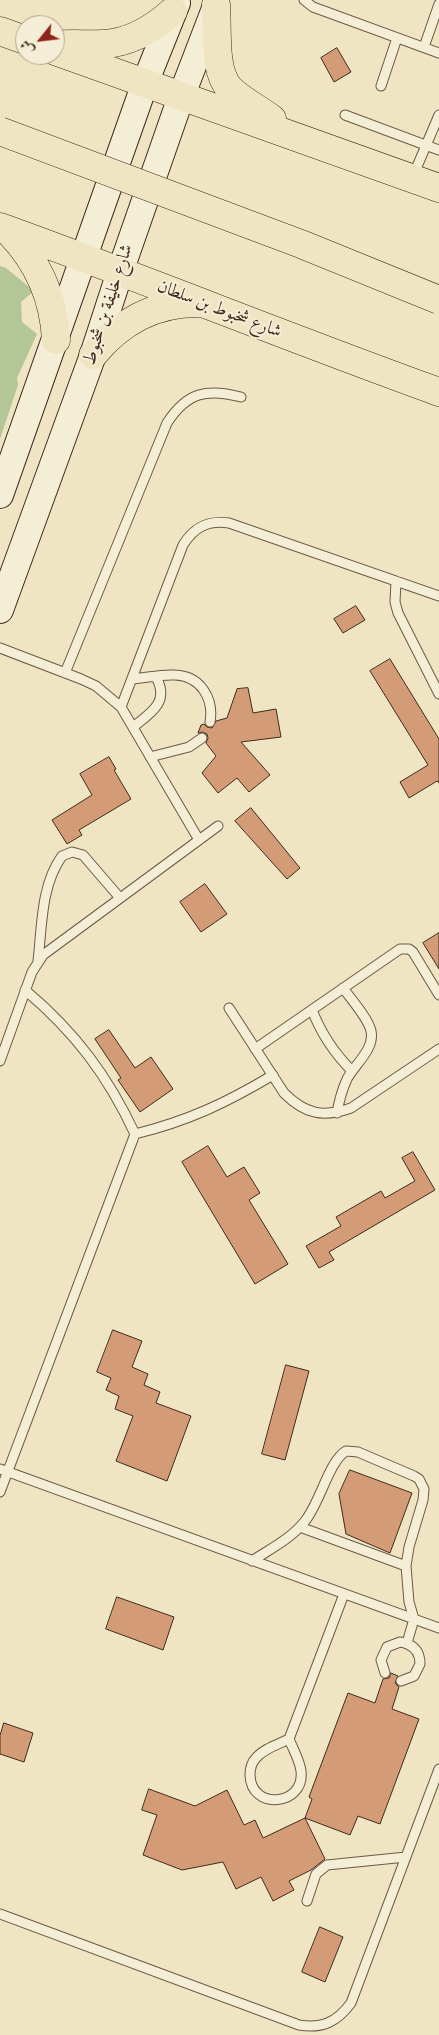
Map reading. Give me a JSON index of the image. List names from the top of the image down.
{
  "streets": {
    "main road": ["شارع خليفة بن شخبوط", "شارع شخبوط بن سلطان"]
  },
  "crossings": [
    ["شارع خليفة بن شخبوط", "شارع شخبوط بن سلطان"]
  ],
  "north": "bottom left"
}
